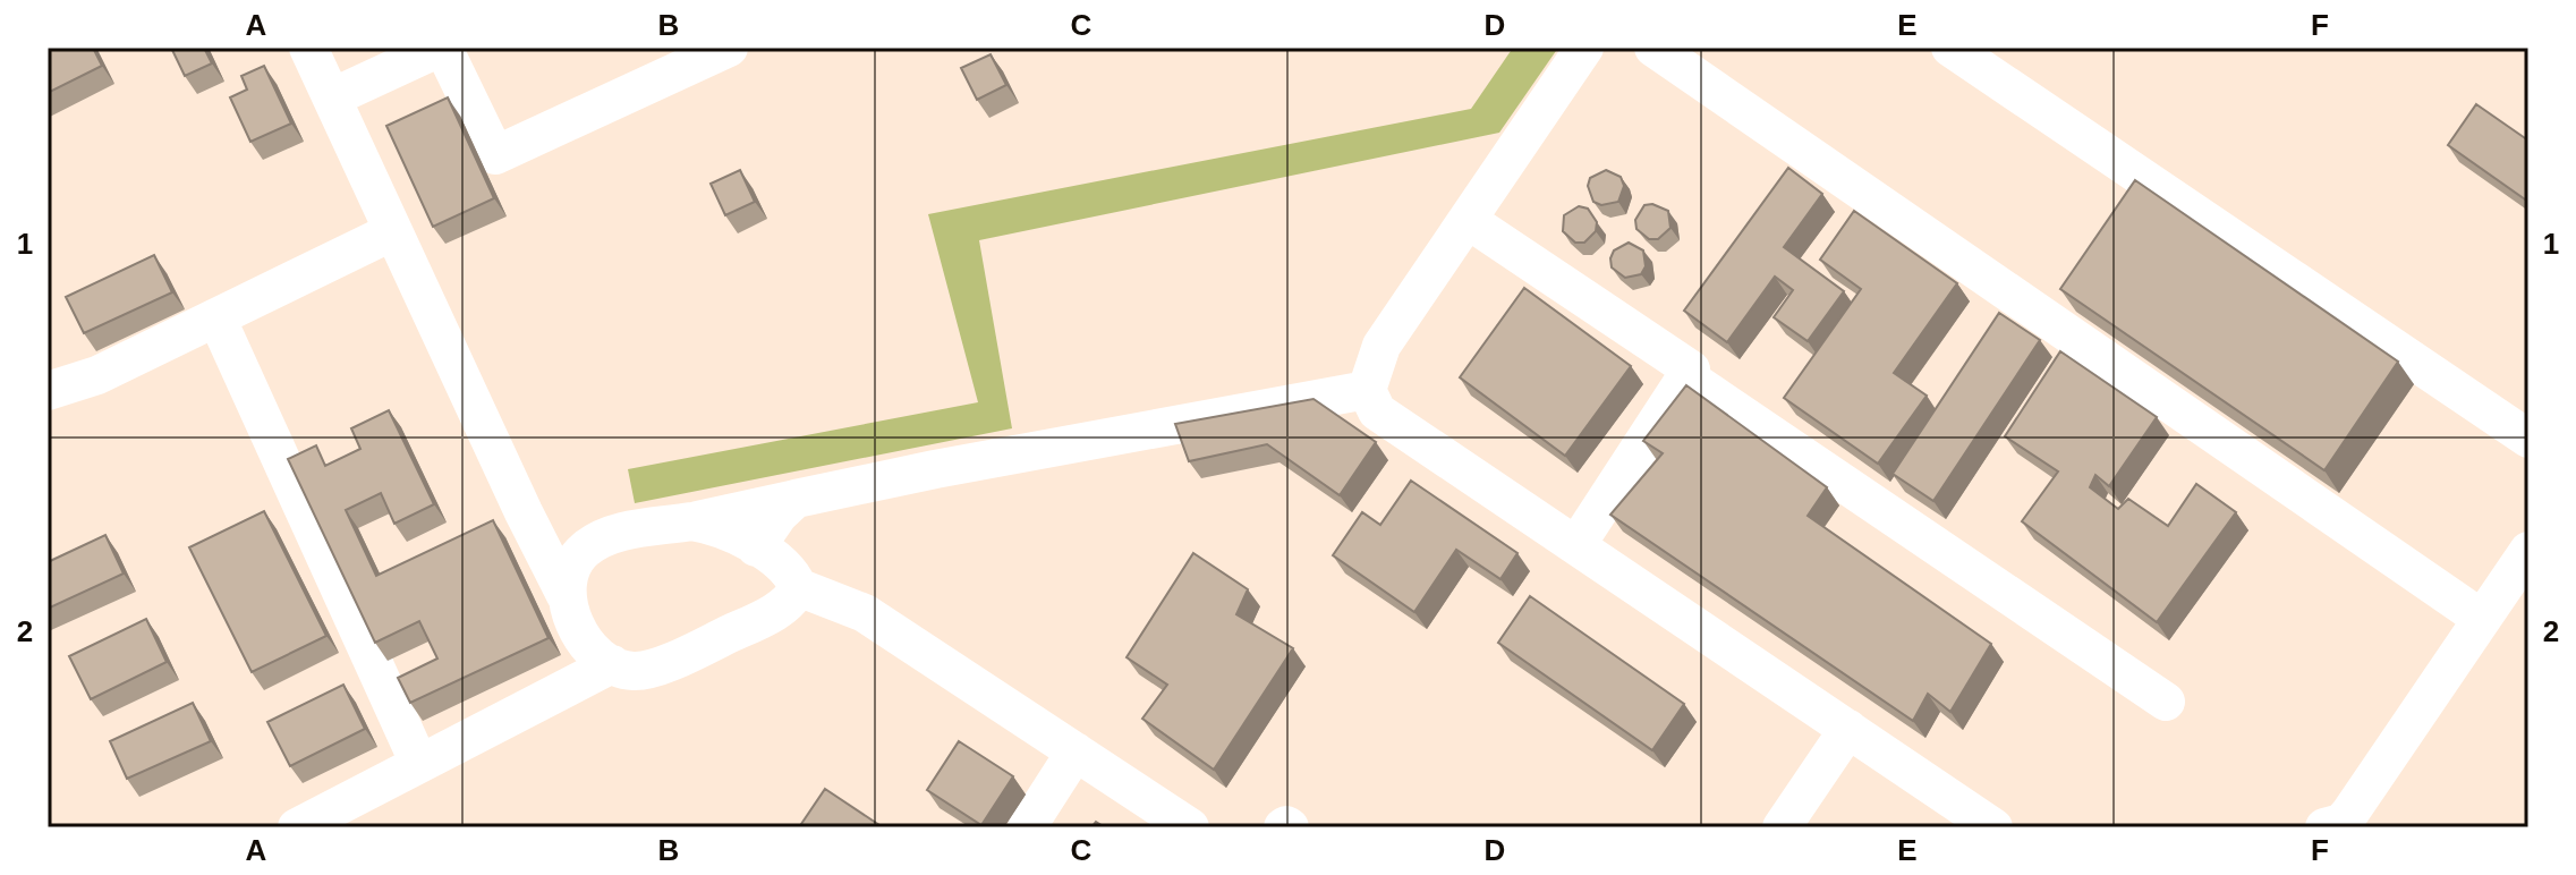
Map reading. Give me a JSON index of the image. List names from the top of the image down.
{
  "grid": {
    "columns": [
      "A",
      "B",
      "C",
      "D",
      "E",
      "F"
    ],
    "rows": ["1", "2"]
  }
}
